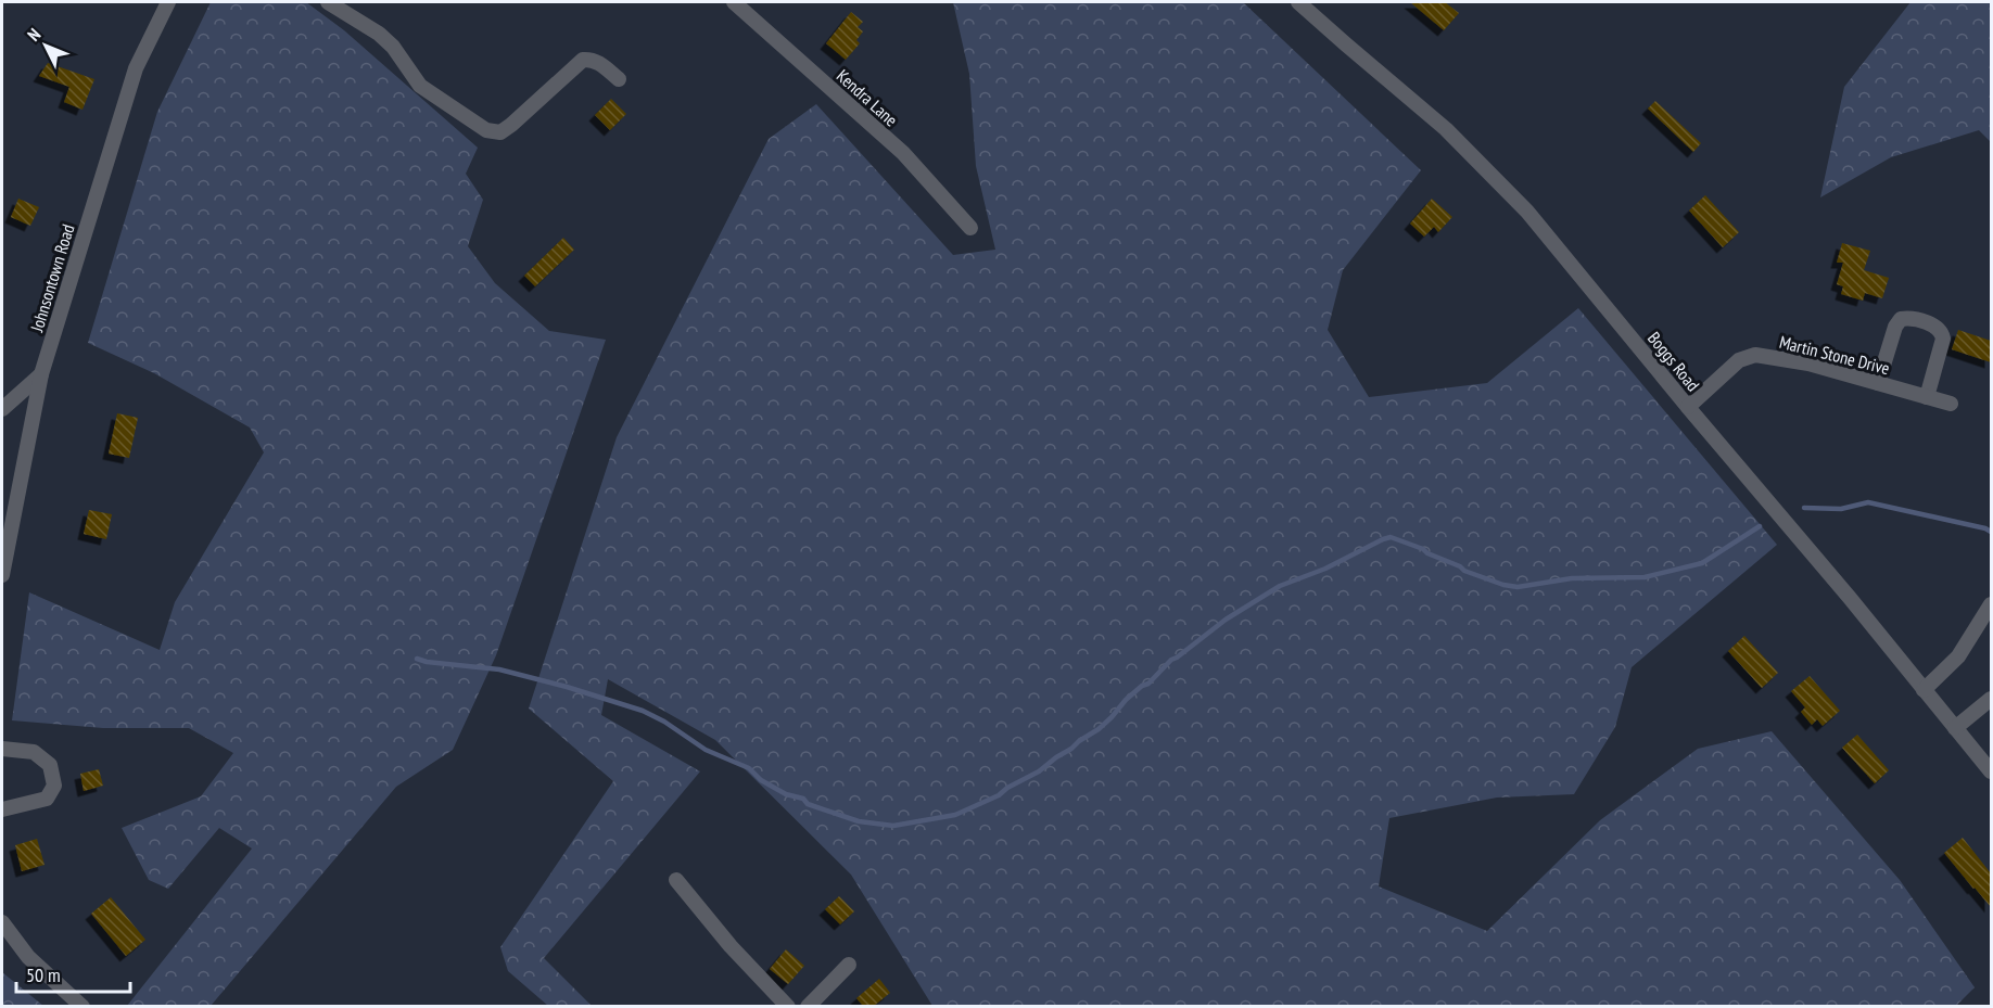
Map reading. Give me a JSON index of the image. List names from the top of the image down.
{
  "streets": {
    "street": [
      "Kendra Lane",
      "Johnsontown Road",
      "Martin Stone Drive",
      "Boggs Road"
    ]
  },
  "crossings": [
    ["Martin Stone Drive", "Boggs Road"]
  ],
  "scale_bar": "50 m",
  "north": "top left"
}
